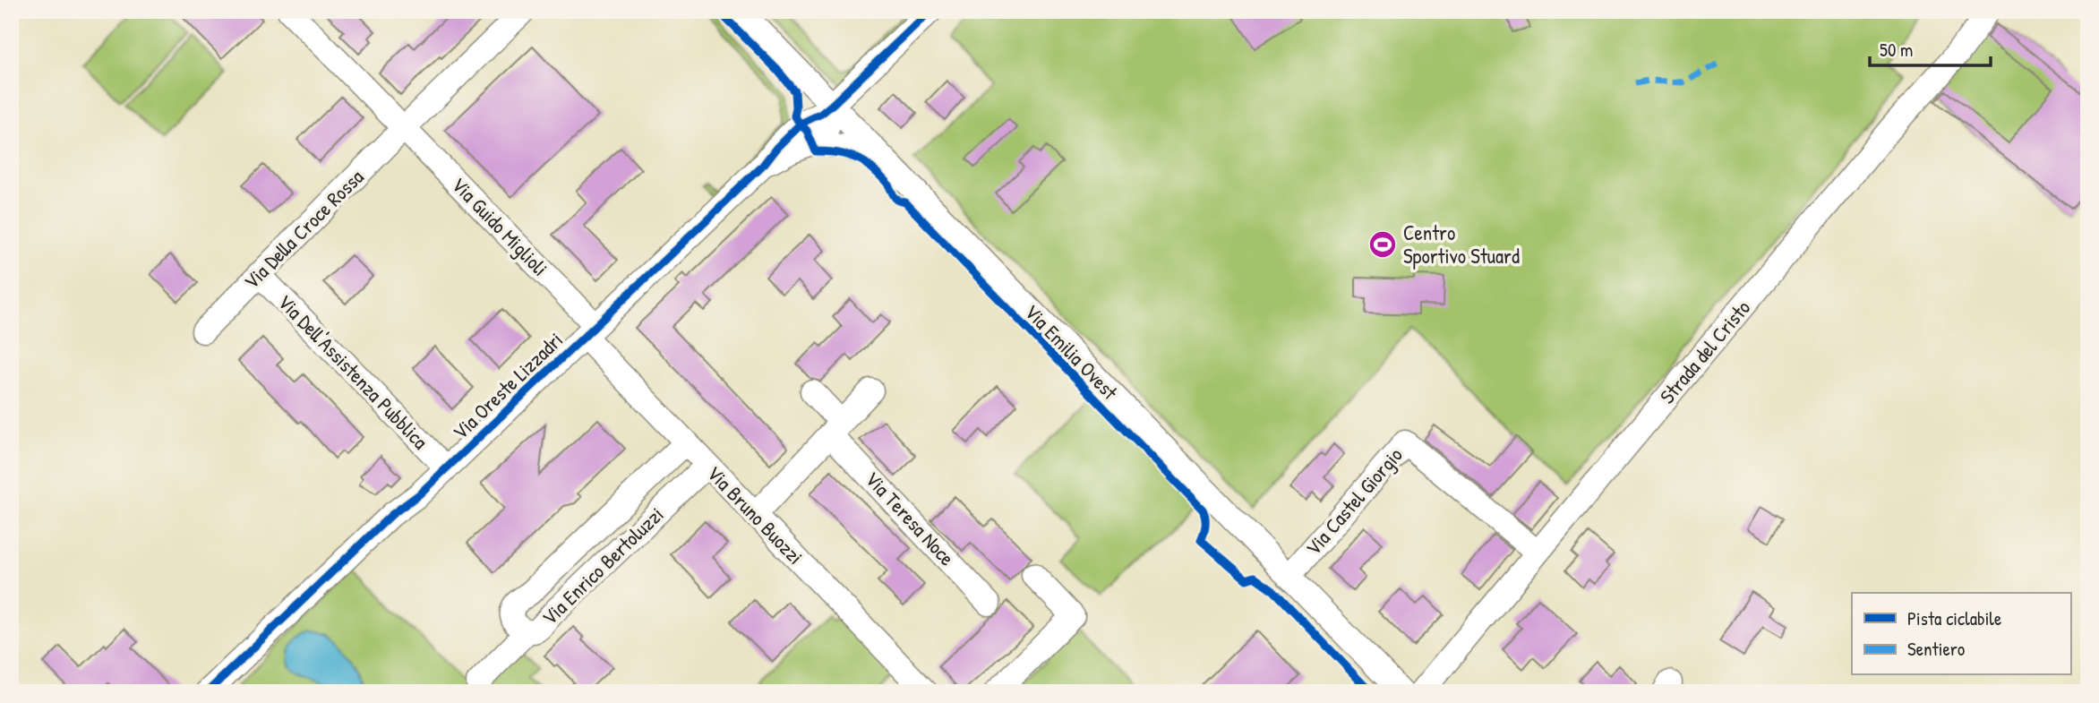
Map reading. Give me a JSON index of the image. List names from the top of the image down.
{
  "streets": {
    "street": [
      "Via Guido Miglioli",
      "Via Della Croce Rossa",
      "Via Emilia Ovest",
      "Strada del Cristo",
      "Via Dell'Assistenza Pubblica",
      "Via Oreste Lizzadri",
      "Via Castel Giorgio",
      "Via Bruno Buozzi",
      "Via Teresa Noce",
      "Via Enrico Bertoluzzi"
    ]
  },
  "crossings": [
    ["Via Guido Miglioli", "Via Della Croce Rossa"],
    ["Via Guido Miglioli", "Via Oreste Lizzadri"],
    ["Via Guido Miglioli", "Via Bruno Buozzi"],
    ["Via Della Croce Rossa", "Via Dell'Assistenza Pubblica"],
    ["Via Emilia Ovest", "Via Oreste Lizzadri"],
    ["Via Emilia Ovest", "Via Castel Giorgio"],
    ["Strada del Cristo", "Via Castel Giorgio"],
    ["Via Dell'Assistenza Pubblica", "Via Oreste Lizzadri"],
    ["Via Oreste Lizzadri", "Via Bruno Buozzi"],
    ["Via Bruno Buozzi", "Via Enrico Bertoluzzi"]
  ],
  "places": {
    "sports": ["Centro Sportivo Stuard"]
  },
  "legend": ["Pista ciclabile", "Sentiero"],
  "scale_bar": "50 m"
}
